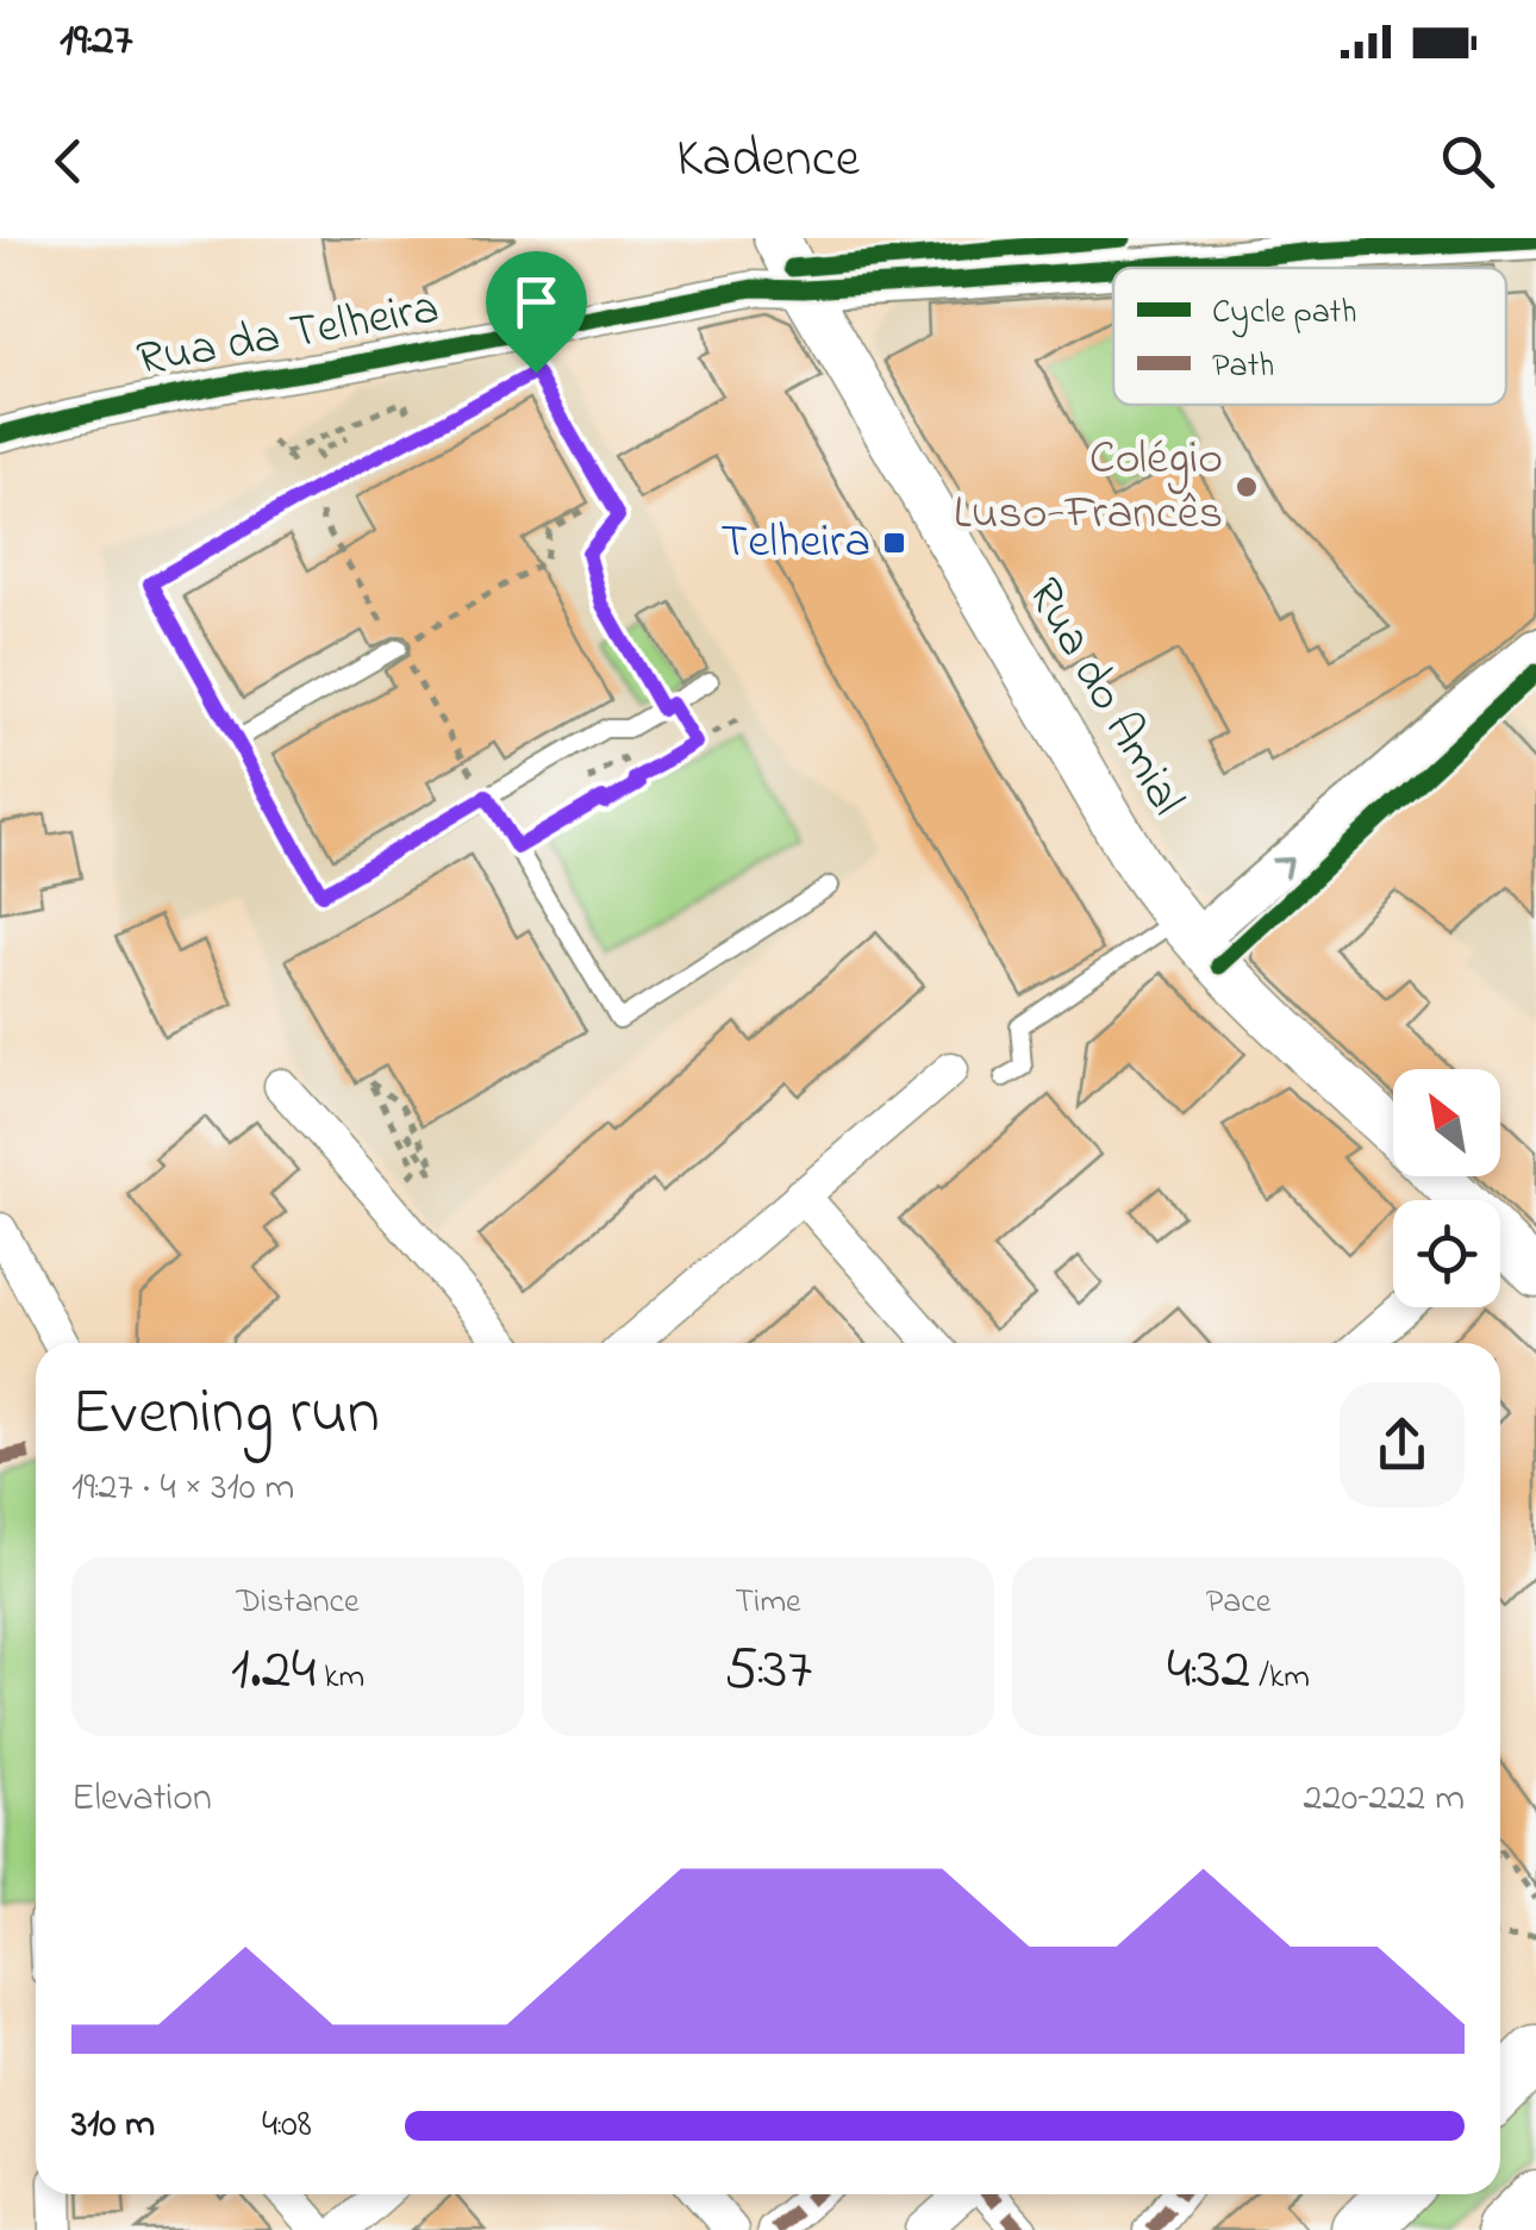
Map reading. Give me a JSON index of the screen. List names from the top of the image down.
{
  "streets": {
    "main road": ["Rua do Amial"],
    "street": ["Rua da Telheira"]
  },
  "crossings": [
    ["Rua da Telheira", "Rua do Amial"]
  ],
  "places": {
    "other": ["Colégio Luso-Francês"],
    "transit": ["Telheira"]
  },
  "legend": ["Cycle path", "Path"],
  "north": "top left",
  "page": {
    "status": "19:27",
    "header": "Kadence",
    "heading": ["Evening run", "19:27 · 4 × 310 m"],
    "stats": [
      ["Distance", "1.24 km"],
      ["Time", "5:37"],
      ["Pace", "4:32 /km"]
    ],
    "chart": ["Elevation", "220–222 m"],
    "list": [
      {
        "name": "310 m",
        "note": "4:08"
      }
    ]
  }
}
